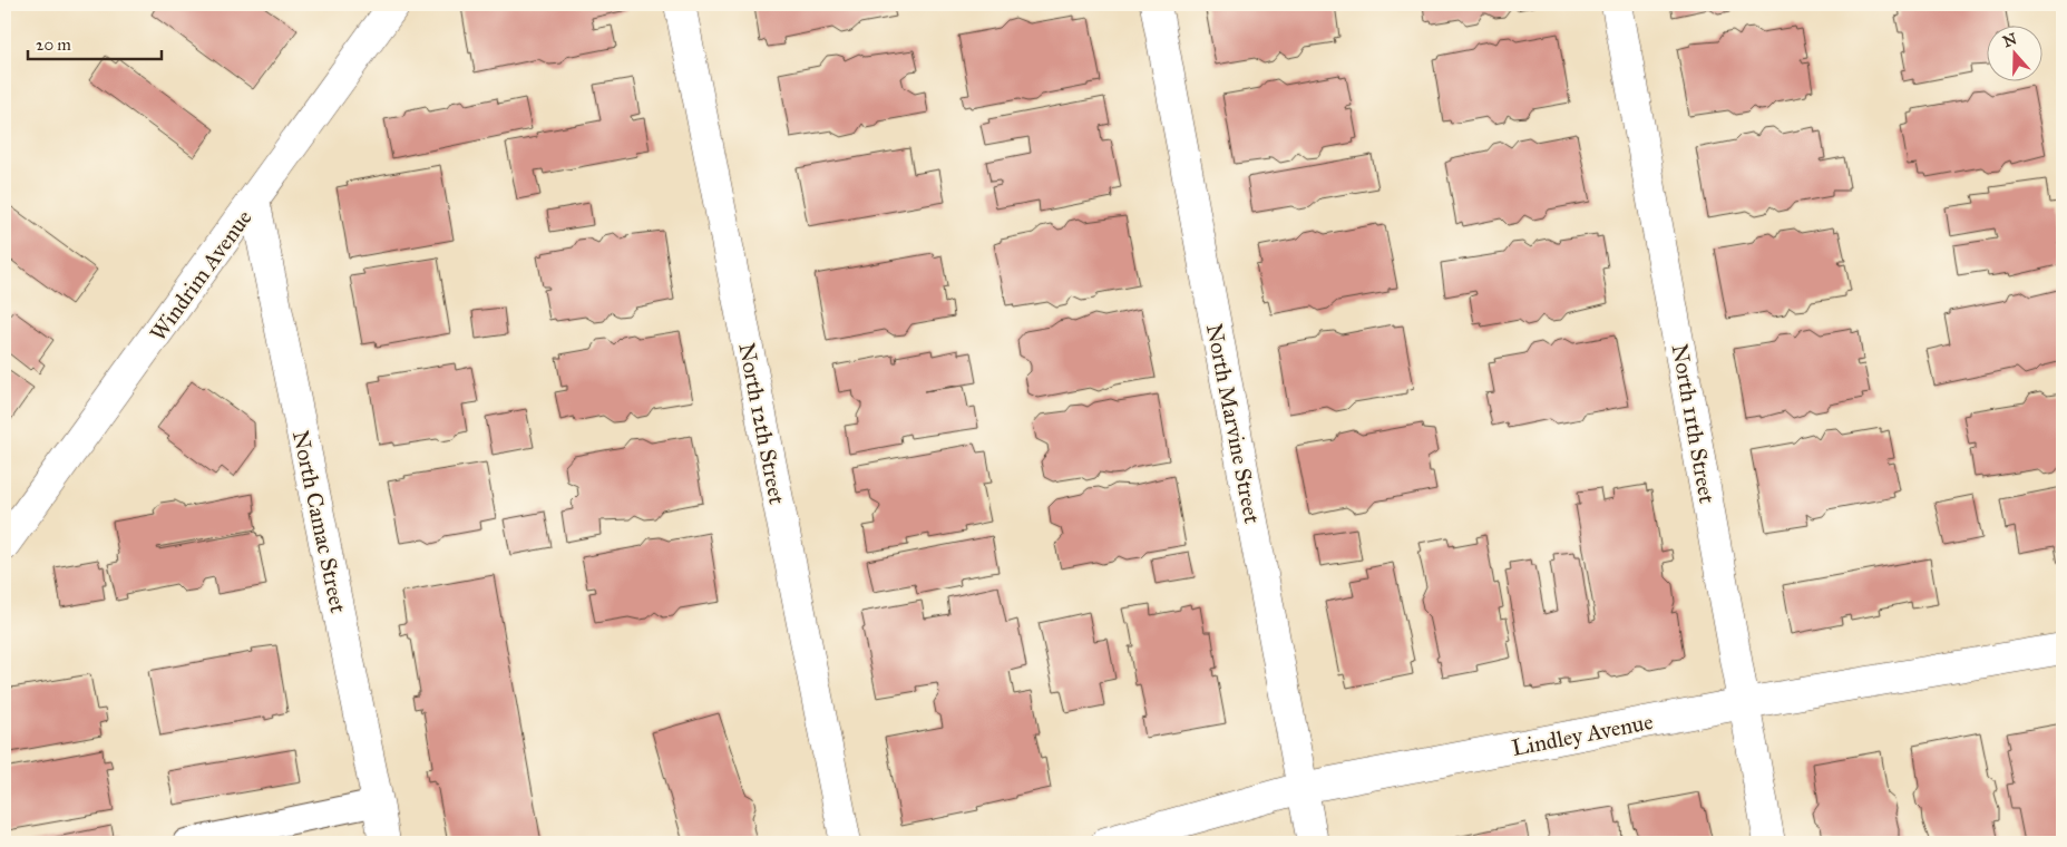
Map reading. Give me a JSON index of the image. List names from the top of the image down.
{
  "streets": {
    "street": [
      "Windrim Avenue",
      "North 12th Street",
      "North Marvine Street",
      "North 11th Street",
      "North Camac Street",
      "Lindley Avenue"
    ]
  },
  "crossings": [
    ["Windrim Avenue", "North Camac Street"],
    ["North Marvine Street", "Lindley Avenue"],
    ["North 11th Street", "Lindley Avenue"]
  ],
  "scale_bar": "20 m",
  "north": "top"
}
